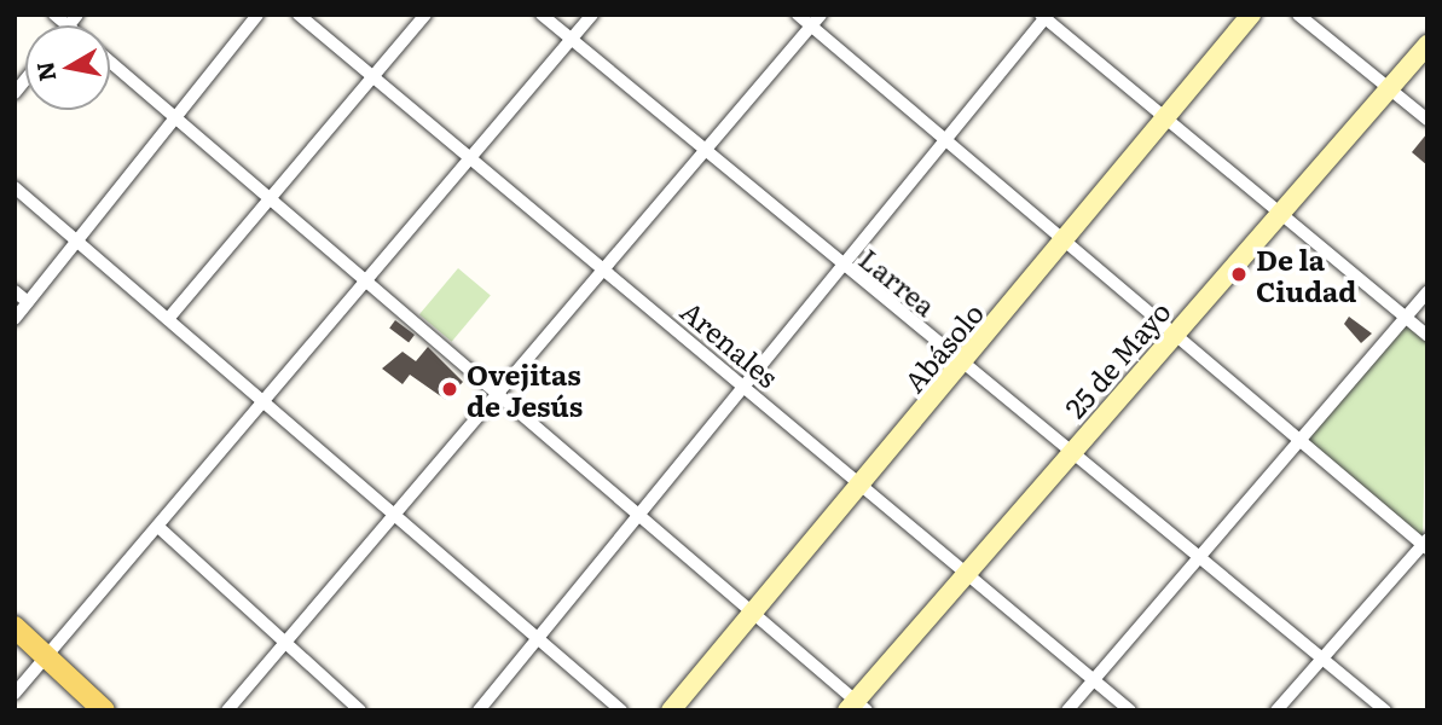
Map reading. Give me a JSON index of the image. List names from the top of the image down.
{
  "streets": {
    "street": [
      "Larrea",
      "Arenales",
      "Abásolo",
      "25 de Mayo"
    ]
  },
  "crossings": [
    ["Larrea", "Abásolo"],
    ["Larrea", "25 de Mayo"],
    ["Arenales", "Abásolo"],
    ["Arenales", "25 de Mayo"]
  ],
  "places": ["De la Ciudad", "Ovejitas de Jesús"],
  "north": "left"
}
